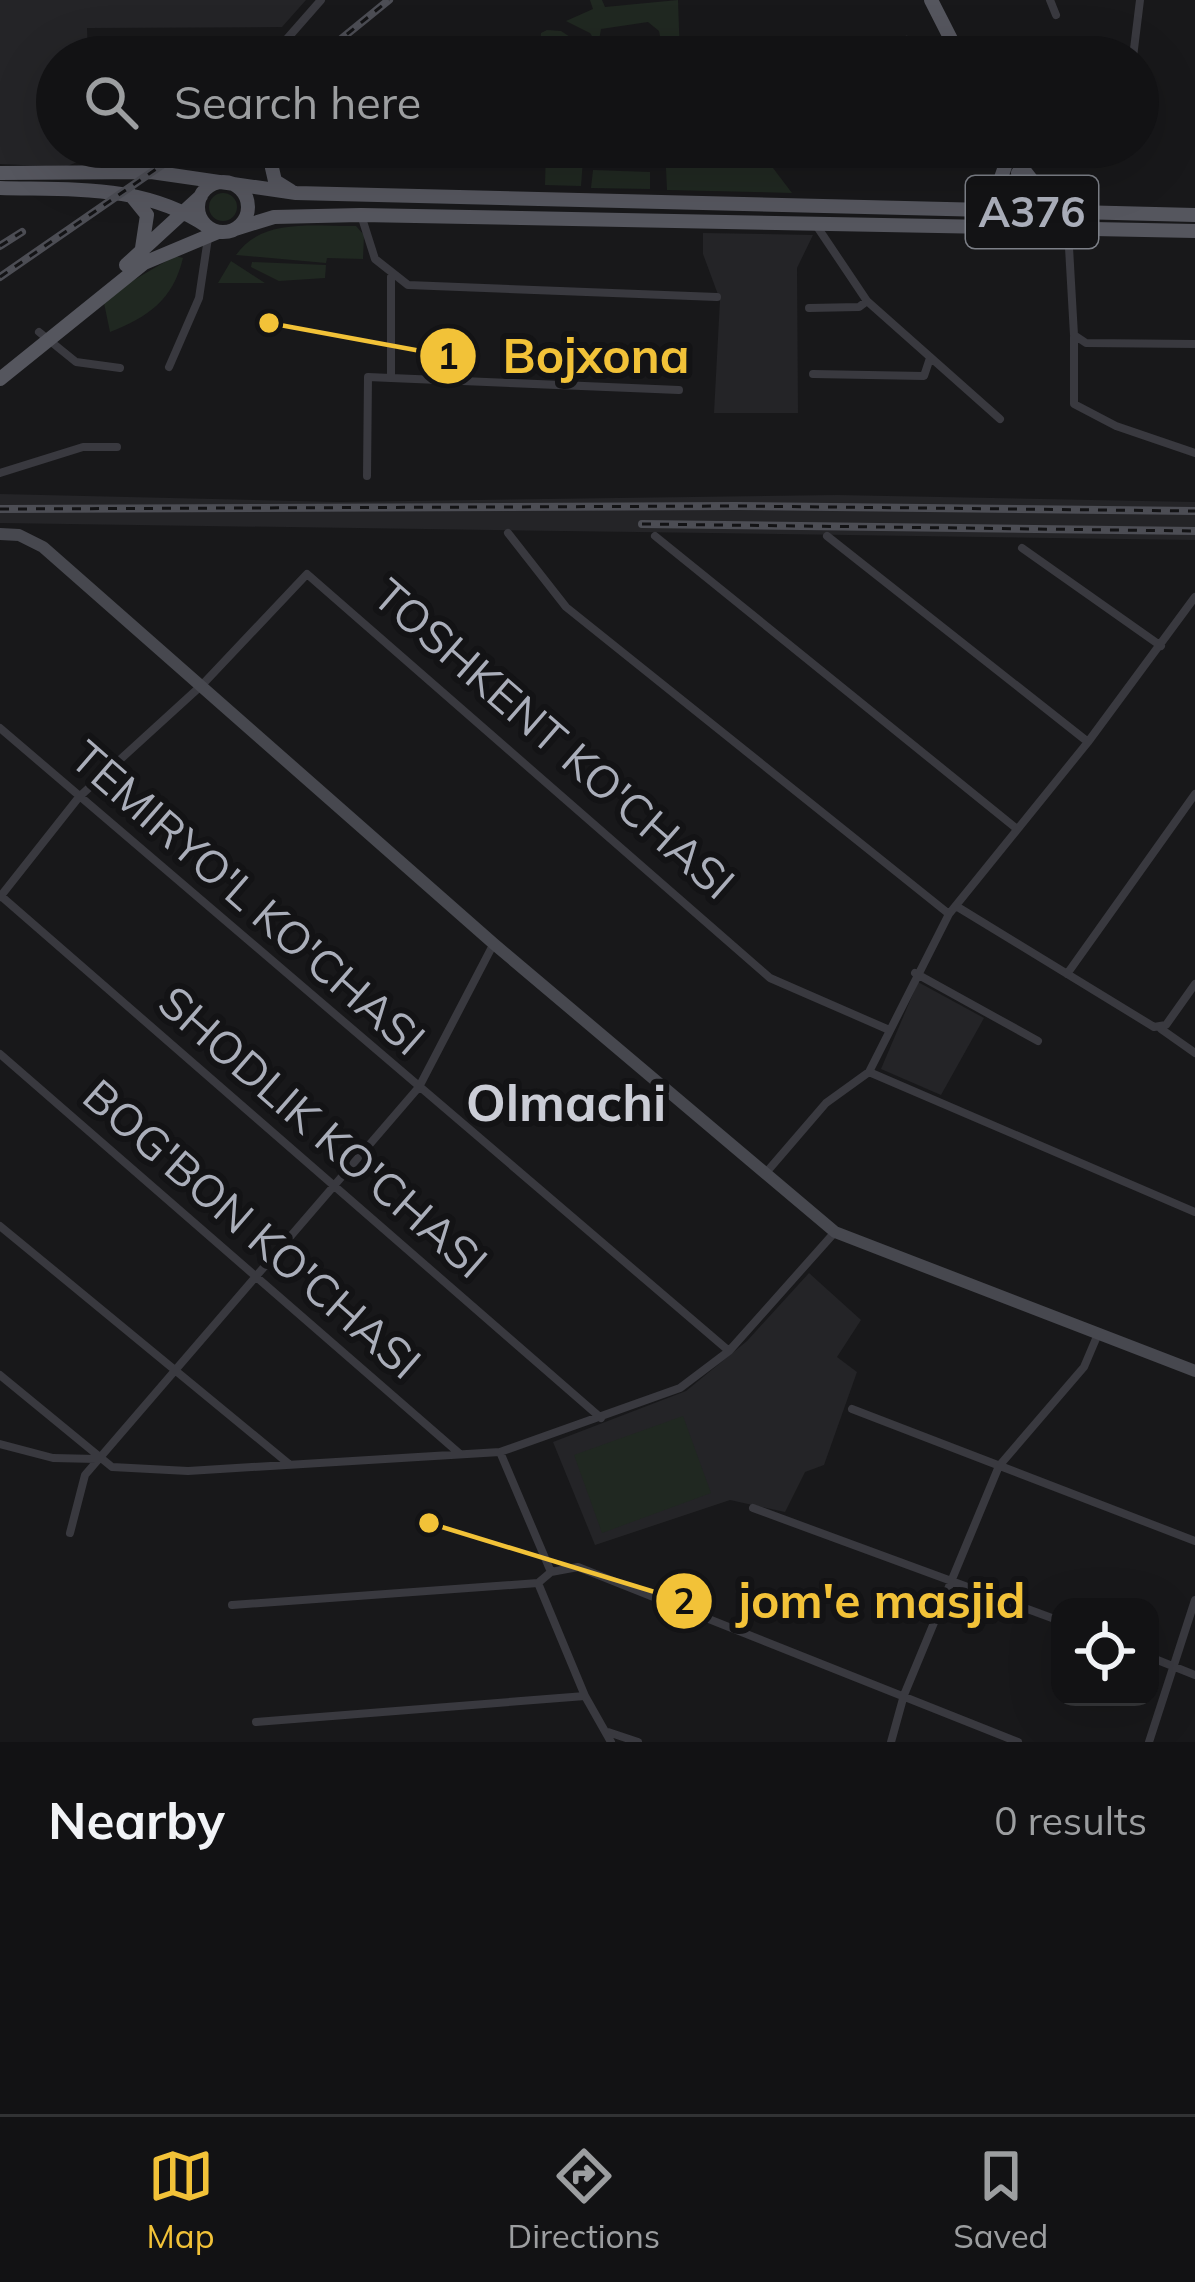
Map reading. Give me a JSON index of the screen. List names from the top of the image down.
{
  "streets": {
    "main road": ["A376"],
    "street": [
      "TOSHKENT KO'CHASI",
      "TEMIRYO'L KO'CHASI",
      "SHODLIK KO'CHASI",
      "BOG'BON KO'CHASI"
    ]
  },
  "crossings": [
    ["TOSHKENT KO'CHASI", "TEMIRYO'L KO'CHASI"],
    ["TOSHKENT KO'CHASI", "SHODLIK KO'CHASI"]
  ],
  "districts": ["Olmachi"],
  "places": ["Bojxona", "jom'e masjid"],
  "page": {
    "search": "Search here",
    "heading": ["Nearby", "0 results"],
    "nav": ["Map", "Directions", "Saved"]
  }
}
